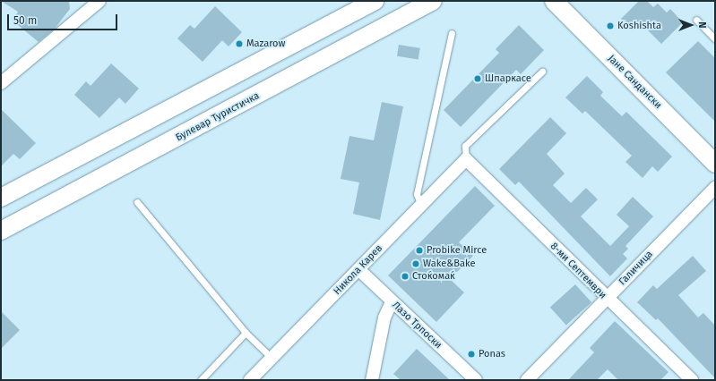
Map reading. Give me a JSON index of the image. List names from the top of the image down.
{
  "streets": {
    "main road": ["Јане Сандански", "Булевар Туристичка"],
    "street": [
      "Галичица",
      "Никола Карев",
      "8-ми Септември",
      "Лазо Трпоски"
    ]
  },
  "crossings": [
    ["Галичица", "8-ми Септември"],
    ["Никола Карев", "8-ми Септември"],
    ["Никола Карев", "Лазо Трпоски"]
  ],
  "places": [
    "Koshishta",
    "Mazarow",
    "Шпаркасе",
    "Probike Mirce",
    "Wake&Bake",
    "Стоќомаќ",
    "Ponas"
  ],
  "scale_bar": "50 m",
  "north": "right"
}
